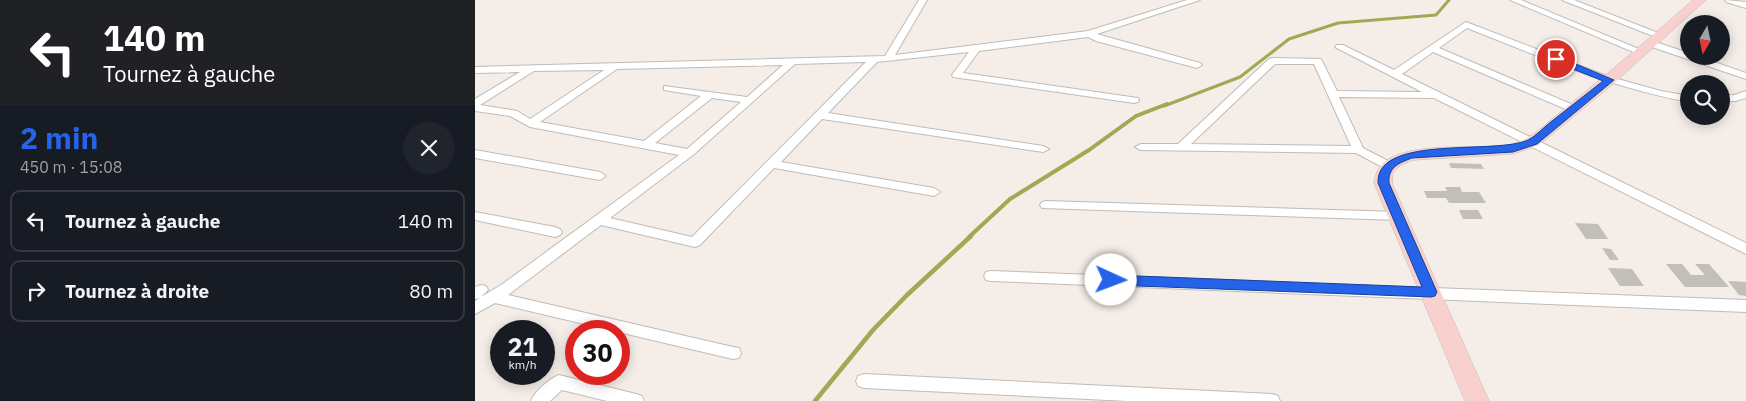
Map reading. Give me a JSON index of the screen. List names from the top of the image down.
{
  "north": "bottom",
  "page": {
    "turn": ["140 m", "Tournez à gauche"],
    "heading": ["2 min", "450 m · 15:08"],
    "list": [
      {
        "name": "Tournez à gauche",
        "value": "140 m"
      },
      {
        "name": "Tournez à droite",
        "value": "80 m"
      }
    ],
    "speed": "21 km/h",
    "limit": "30"
  }
}
